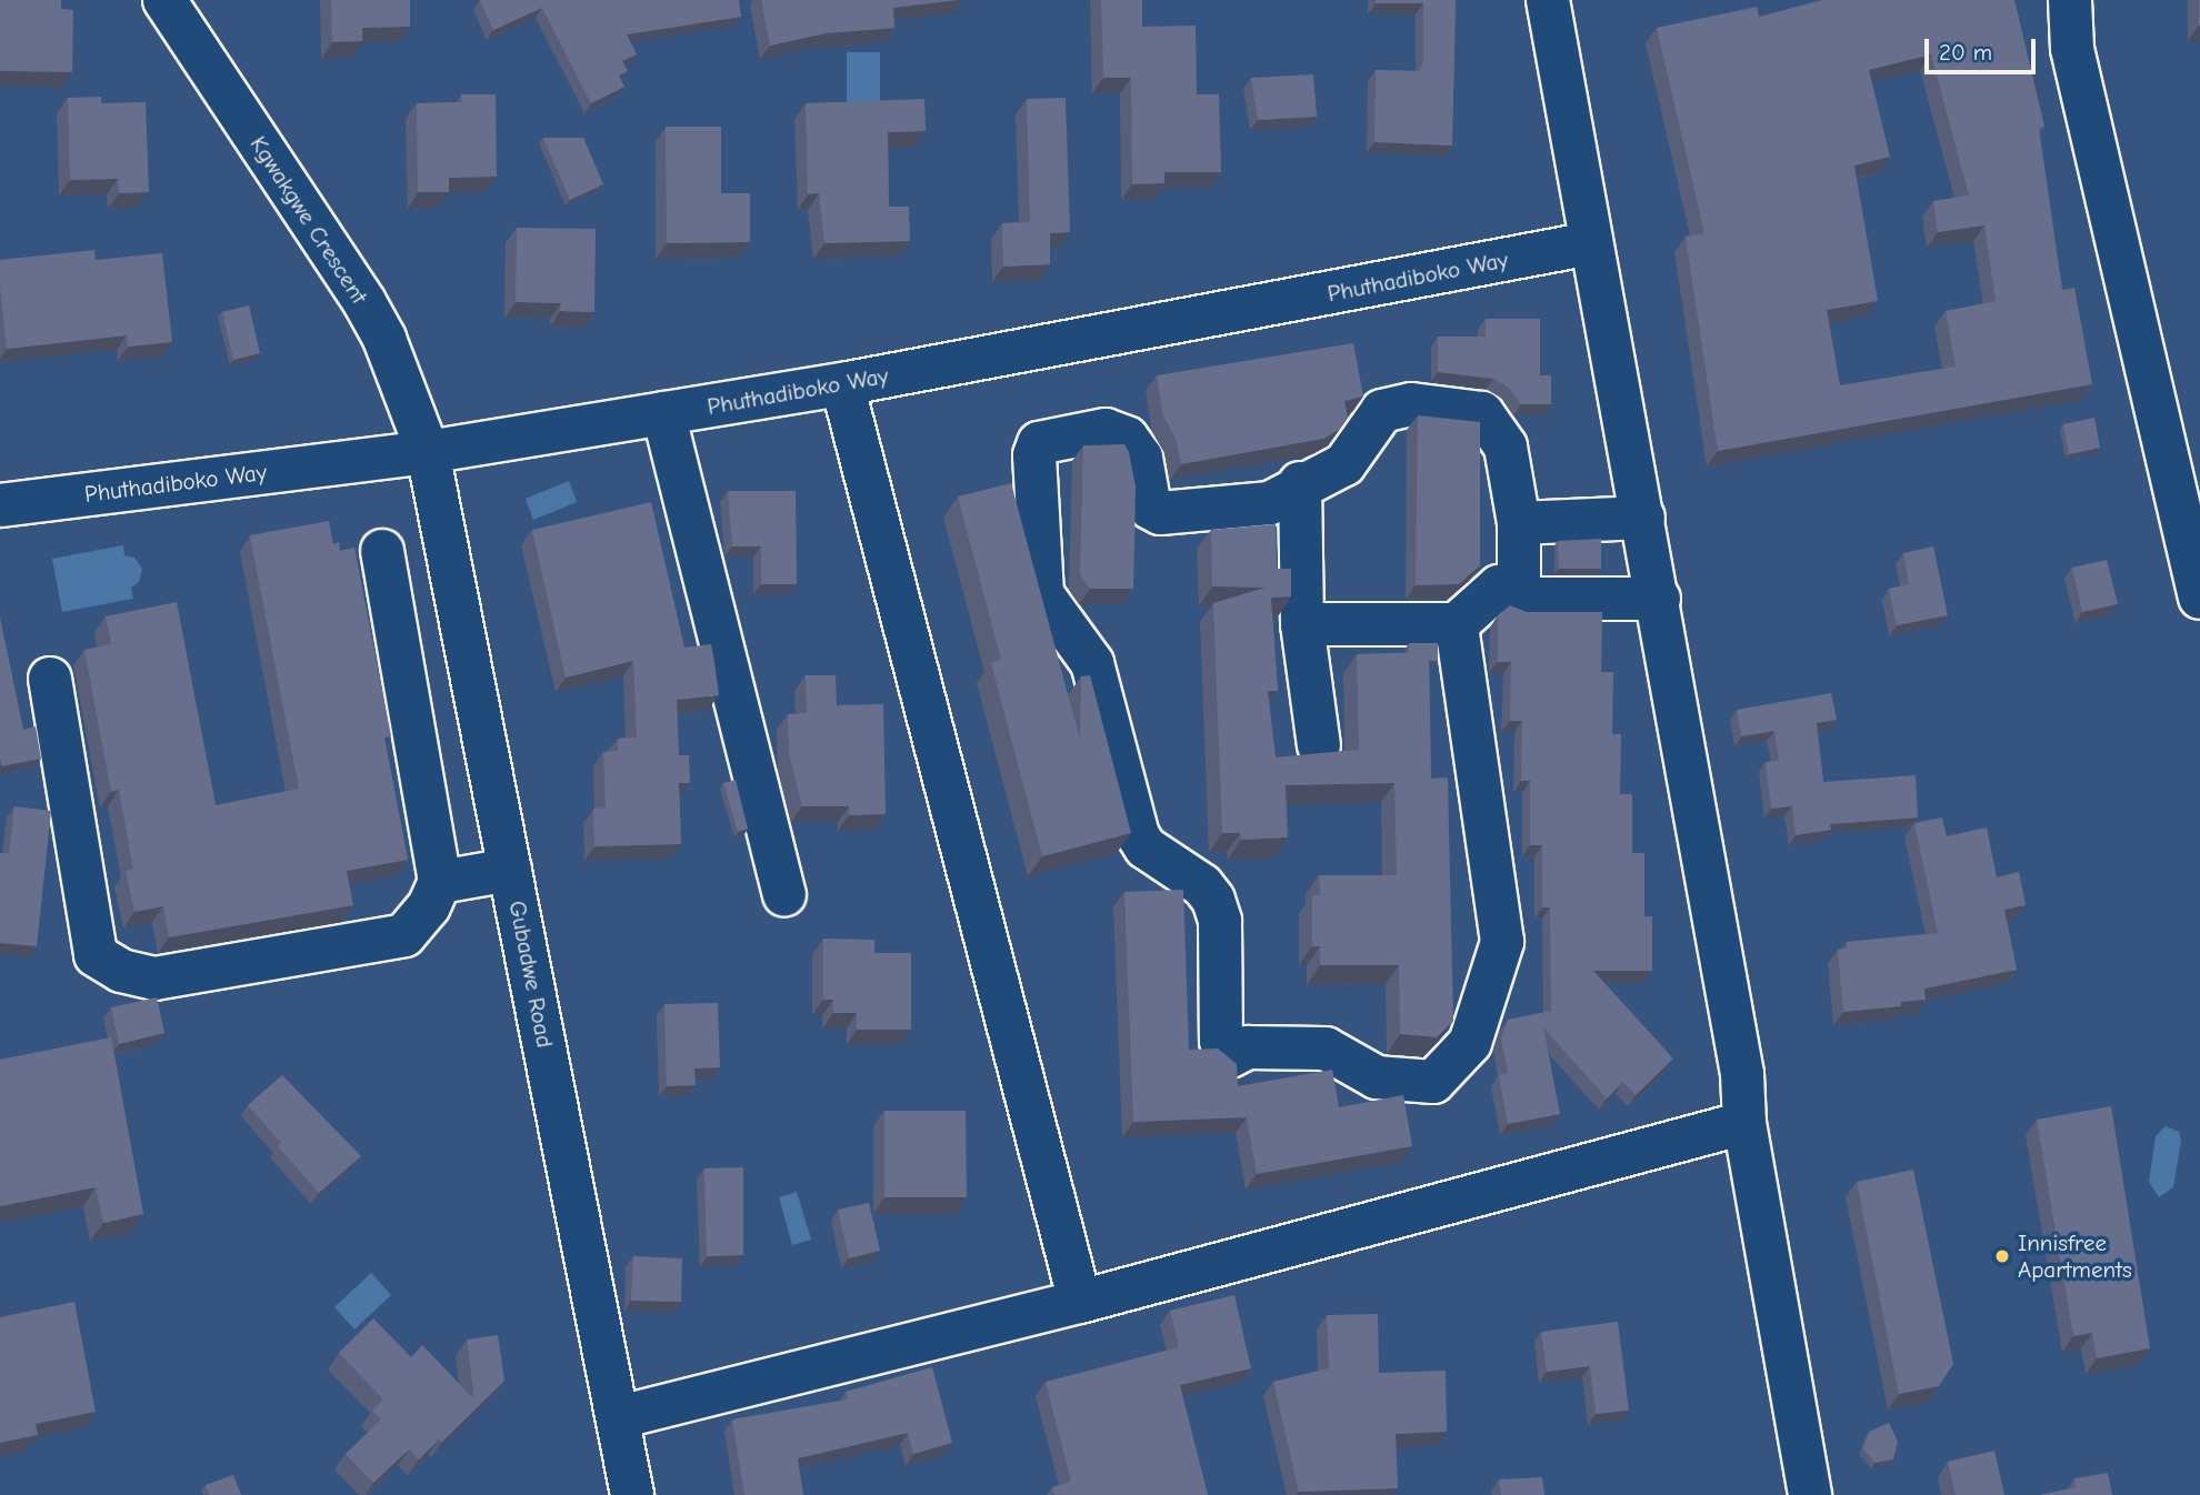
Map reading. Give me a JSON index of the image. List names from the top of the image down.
{
  "streets": {
    "street": ["Kgwakgwe Crescent", "Phuthadiboko Way", "Gubadwe Road"]
  },
  "crossings": [
    ["Kgwakgwe Crescent", "Phuthadiboko Way"],
    ["Kgwakgwe Crescent", "Gubadwe Road"],
    ["Phuthadiboko Way", "Gubadwe Road"]
  ],
  "places": ["Innisfree Apartments"],
  "scale_bar": "20 m"
}
